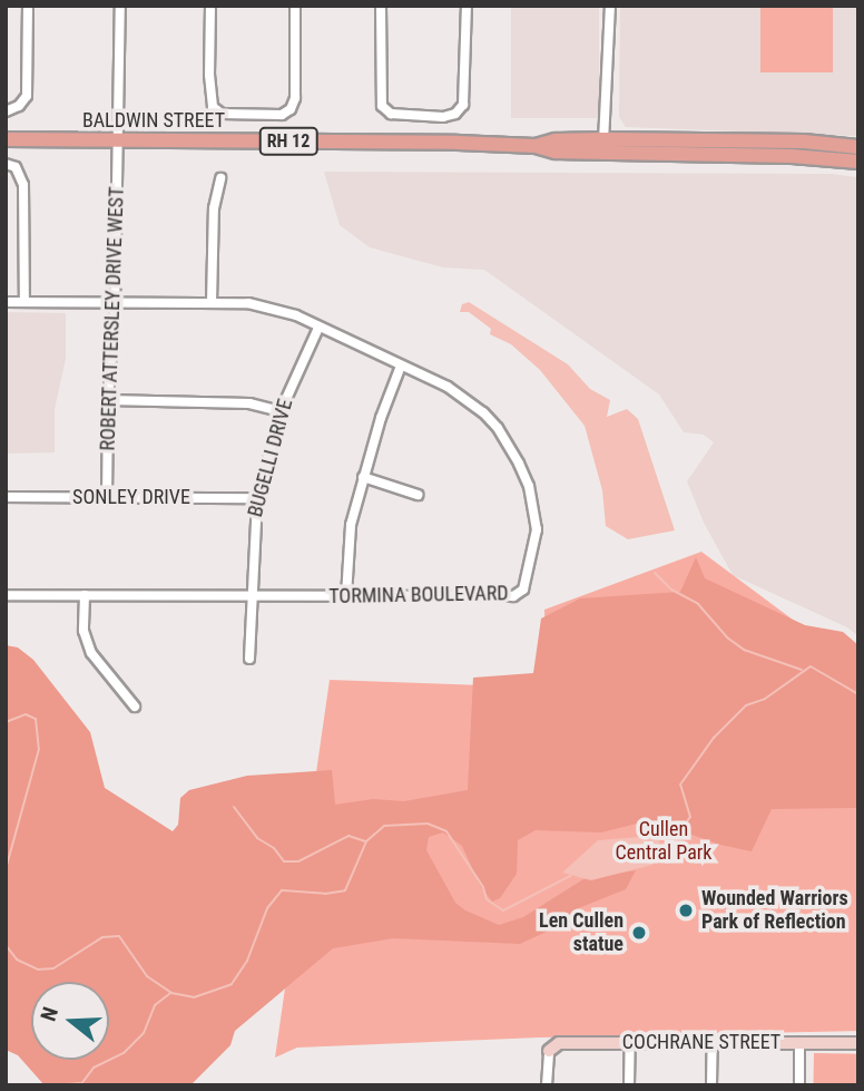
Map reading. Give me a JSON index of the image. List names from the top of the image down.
{
  "streets": {
    "main road": ["BALDWIN STREET", "RH 12"],
    "street": [
      "ROBERT ATTERSLEY DRIVE WEST",
      "BUGELLI DRIVE",
      "SONLEY DRIVE",
      "TORMINA BOULEVARD",
      "COCHRANE STREET"
    ]
  },
  "crossings": [
    ["BALDWIN STREET", "ROBERT ATTERSLEY DRIVE WEST"],
    ["ROBERT ATTERSLEY DRIVE WEST", "SONLEY DRIVE"],
    ["ROBERT ATTERSLEY DRIVE WEST", "TORMINA BOULEVARD"],
    ["BUGELLI DRIVE", "SONLEY DRIVE"],
    ["BUGELLI DRIVE", "TORMINA BOULEVARD"]
  ],
  "parks": ["Cullen Central Park"],
  "places": ["Wounded Warriors Park of Reflection", "Len Cullen statue"],
  "north": "left"
}
